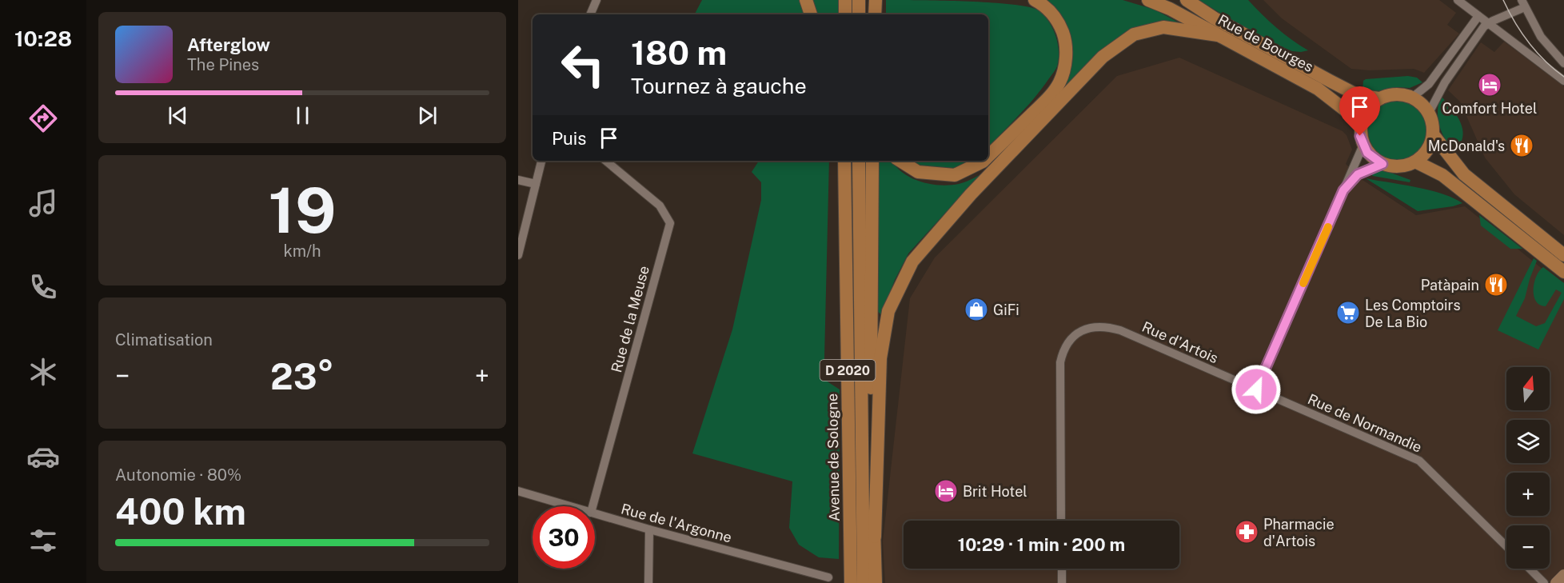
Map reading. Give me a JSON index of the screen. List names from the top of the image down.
{
  "streets": {
    "main road": ["Rue de Bourges", "D 2020", "Avenue de Sologne"],
    "street": [
      "Rue de la Meuse",
      "Rue d'Artois",
      "Rue de Normandie",
      "Rue de l'Argonne"
    ]
  },
  "crossings": [
    ["Rue d'Artois", "Rue de Normandie"]
  ],
  "places": {
    "hotel": ["Comfort Hotel", "Brit Hotel"],
    "restaurant": ["McDonald's", "Patàpain"],
    "shop": ["GiFi"],
    "supermarket": ["Les Comptoirs De La Bio"],
    "pharmacy": ["Pharmacie d'Artois"]
  },
  "north": "top",
  "page": {
    "tabs": "10:28",
    "turn": ["180 m", "Tournez à gauche"],
    "song": ["Afterglow", "The Pines"],
    "then": "Puis",
    "tile": [
      ["19", "km/h"],
      "Climatisation",
      ["Autonomie · 80%", "400 km"]
    ],
    "heat": ["−", "23°", "+"],
    "map_buttons": ["+", "−"],
    "limit": "30",
    "trip": "10:29 · 1 min · 200 m"
  }
}
